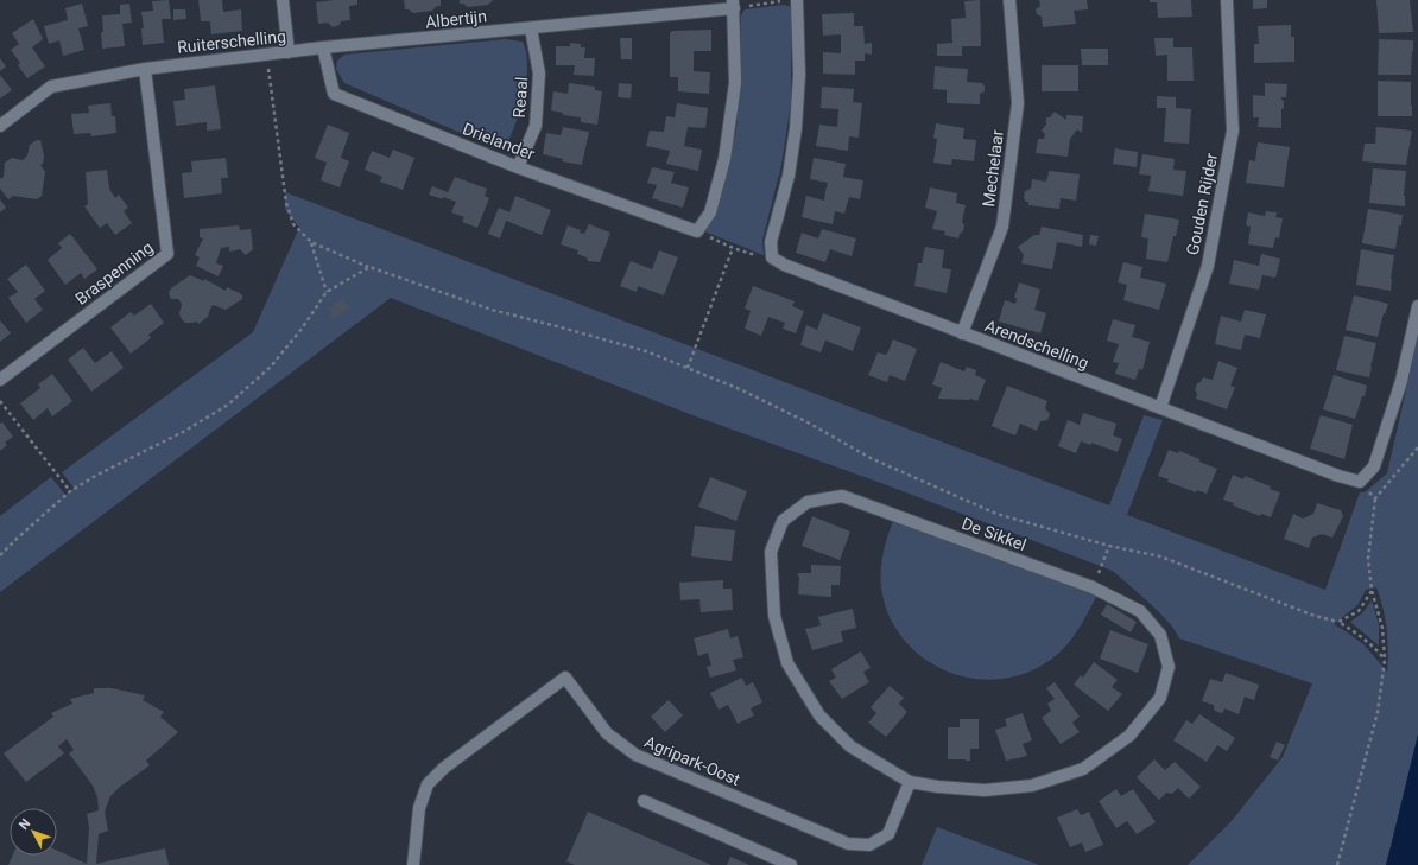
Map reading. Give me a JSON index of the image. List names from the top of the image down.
{
  "streets": {
    "street": [
      "Albertijn",
      "Ruiterschelling",
      "Reaal",
      "Drielander",
      "Mechelaar",
      "Gouden Rijder",
      "Braspenning",
      "Arendschelling",
      "De Sikkel",
      "Agripark-Oost"
    ]
  },
  "crossings": [
    ["Albertijn", "Ruiterschelling"],
    ["Albertijn", "Reaal"],
    ["Albertijn", "Drielander"],
    ["Ruiterschelling", "Drielander"],
    ["Ruiterschelling", "Braspenning"],
    ["Reaal", "Drielander"],
    ["Mechelaar", "Arendschelling"],
    ["Gouden Rijder", "Arendschelling"],
    ["De Sikkel", "Agripark-Oost"]
  ],
  "north": "top left"
}
